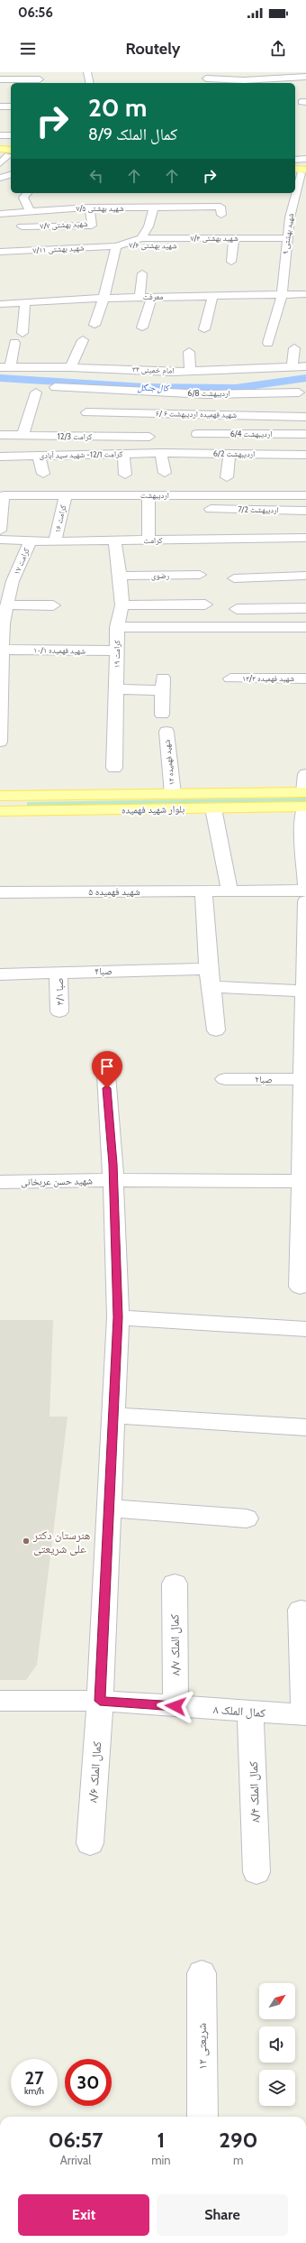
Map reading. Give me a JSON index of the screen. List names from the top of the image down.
{
  "streets": {
    "main road": ["بلوار شهید فهمیده"],
    "street": [
      "شهید بهشتی ۷/۵",
      "شهید بهشتی ۷/۷",
      "شهید بهشتی ۹",
      "شهید بهشتی ۷/۴",
      "شهید بهشتی ۷/۶",
      "شهید بهشتی ۷/۱۱",
      "معرفت",
      "امام خمینی ۳۴",
      "اردیبهشت 6/8",
      "شهید فهمیده اردیبهشت ۶ /۶",
      "اردیبهشت 6/4",
      "کرامت 12/3",
      "اردیبهشت 6/2",
      "کرامت 12/1- شهید سید آبادی",
      "اردیبهشت",
      "اردیبهشت 7/2",
      "کرامت ۱۶",
      "کرامت",
      "کرامت ۱۷",
      "رضوی",
      "شهید فهمیده ۱۰/۱",
      "کرامت ۱۹",
      "شهید فهمیده ۱۲/۲",
      "شهید فهمیده ۱۲",
      "شهید فهمیده ۵",
      "صبا۴",
      "صبا ۴/۱",
      "صبا۲",
      "شهید حسن عربخانی",
      "کمال الملک ۸/۷",
      "کمال الملک ۸",
      "کمال الملک ۸/۶",
      "کمال الملک ۸/۴",
      "شریعتی ۱۲"
    ]
  },
  "crossings": [
    ["شهید بهشتی ۷/۵", "شهید بهشتی ۷/۷"],
    ["شهید بهشتی ۹", "شهید بهشتی ۷/۴"],
    ["شهید بهشتی ۹", "معرفت"],
    ["شهید بهشتی ۷/۴", "شهید بهشتی ۷/۶"],
    ["شهید بهشتی ۷/۴", "شهید بهشتی ۷/۱۱"],
    ["شهید بهشتی ۷/۶", "شهید بهشتی ۷/۱۱"],
    ["اردیبهشت 6/2", "کرامت 12/1- شهید سید آبادی"],
    ["اردیبهشت", "کرامت ۱۶"],
    ["کرامت ۱۶", "کرامت"],
    ["کرامت", "کرامت ۱۷"],
    ["کرامت", "کرامت ۱۹"],
    ["کرامت ۱۷", "شهید فهمیده ۱۰/۱"],
    ["رضوی", "کرامت ۱۹"],
    ["شهید فهمیده ۱۰/۱", "کرامت ۱۹"],
    ["شهید فهمیده ۱۲", "بلوار شهید فهمیده"],
    ["صبا۴", "صبا ۴/۱"],
    ["شهید حسن عربخانی", "کمال الملک ۸/۶"],
    ["کمال الملک ۸/۷", "کمال الملک ۸"],
    ["کمال الملک ۸", "کمال الملک ۸/۶"],
    ["کمال الملک ۸", "کمال الملک ۸/۴"]
  ],
  "water": ["کال جنگل"],
  "places": ["هنرستان دکتر علی شریعتی"],
  "north": "top right",
  "page": {
    "status": "06:56",
    "header": "Routely",
    "turn": ["20 m", "کمال الملک 8/9"],
    "speed": "27 km/h",
    "limit": "30",
    "eta": [
      "06:57",
      "Arrival",
      "1",
      "min",
      "290",
      "m"
    ],
    "buttons": ["Exit", "Share"]
  }
}
